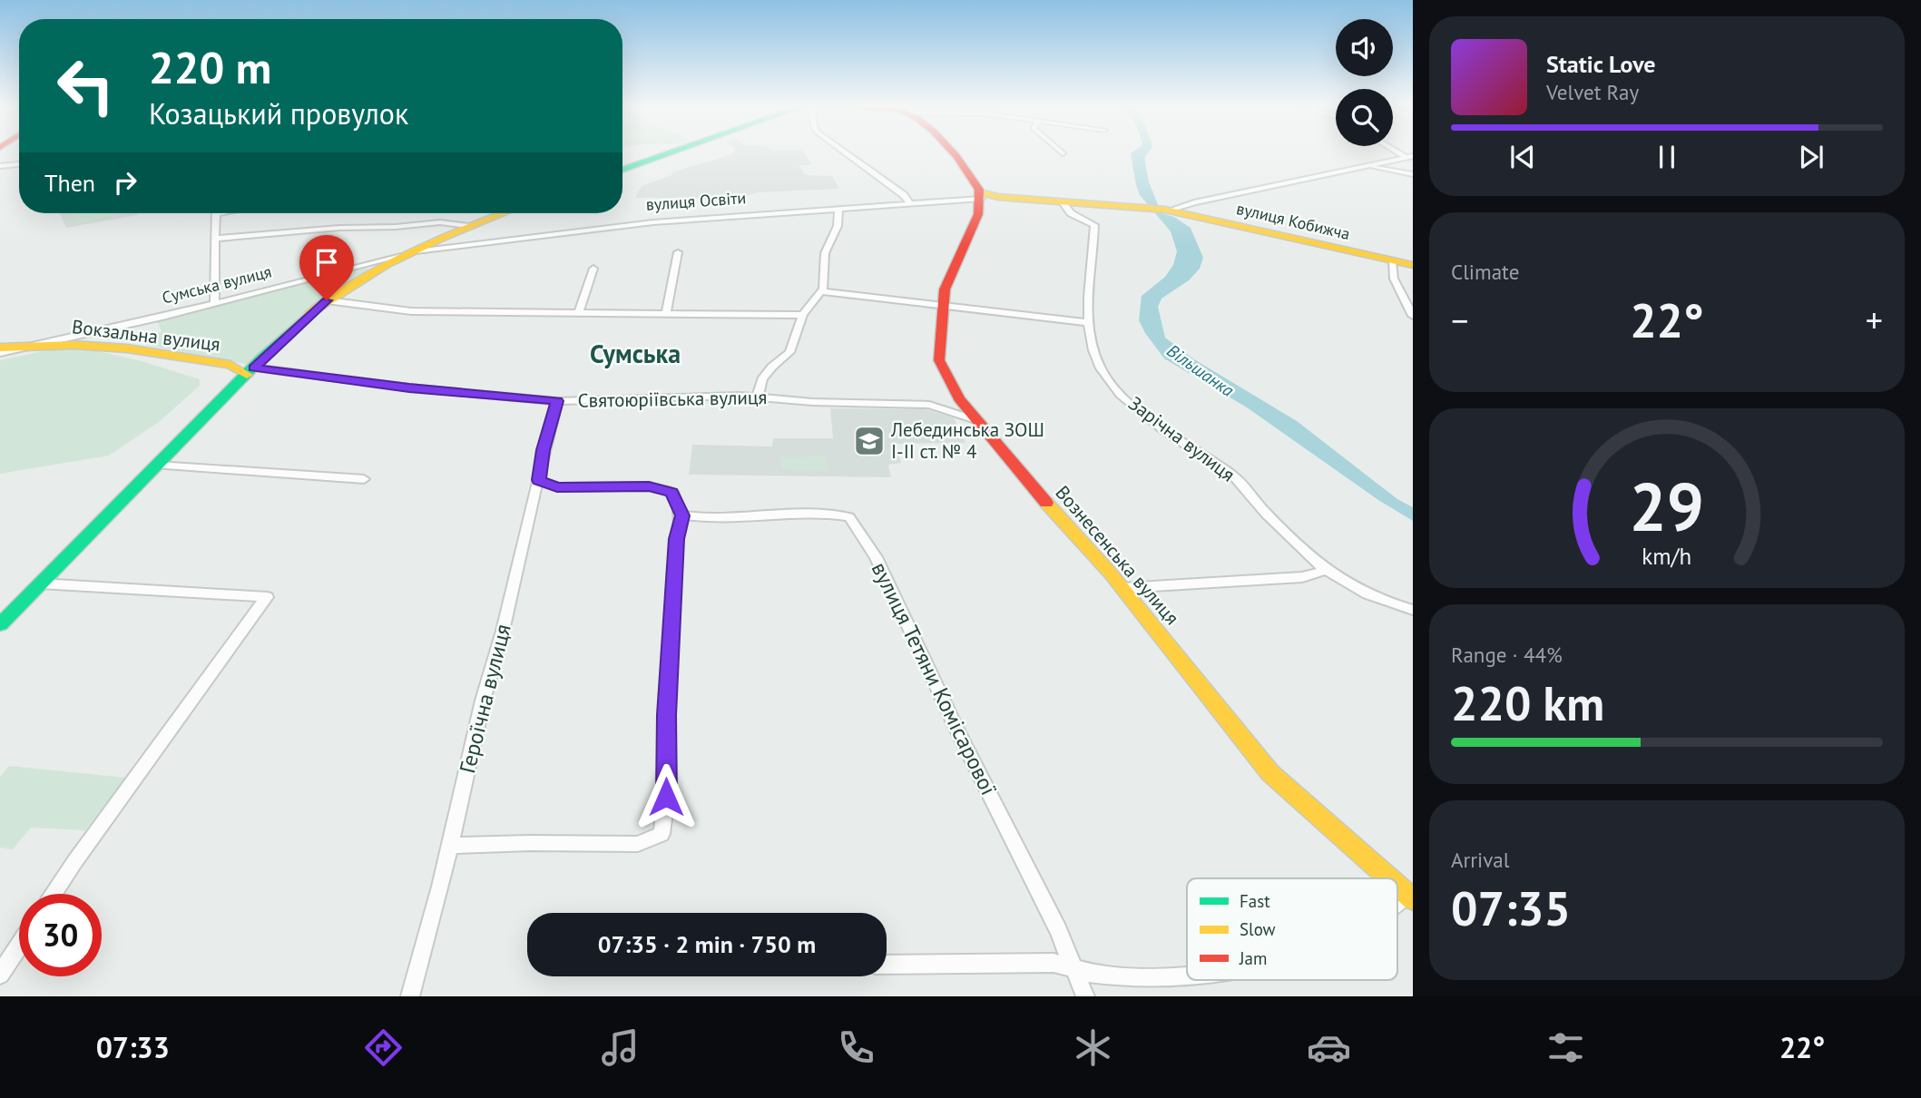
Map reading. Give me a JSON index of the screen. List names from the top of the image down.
{
  "streets": {
    "street": [
      "вулиця Освіти",
      "вулиця Кобижча",
      "Сумська вулиця",
      "Вокзальна вулиця",
      "Святоюріївська вулиця",
      "Зарічна вулиця",
      "Вознесенська вулиця",
      "вулиця Тетяни Комісарової",
      "Героїчна вулиця"
    ]
  },
  "crossings": [
    ["вулиця Освіти", "вулиця Кобижча"],
    ["вулиця Освіти", "Сумська вулиця"],
    ["вулиця Освіти", "Зарічна вулиця"],
    ["вулиця Освіти", "Вознесенська вулиця"],
    ["Сумська вулиця", "Вокзальна вулиця"],
    ["Сумська вулиця", "Святоюріївська вулиця"],
    ["Вокзальна вулиця", "Святоюріївська вулиця"],
    ["Святоюріївська вулиця", "Вознесенська вулиця"],
    ["Святоюріївська вулиця", "Героїчна вулиця"]
  ],
  "districts": ["Сумська"],
  "water": ["Вільшанка"],
  "places": {
    "school or university": ["Лебединська ЗОШ І-ІІ ст. № 4"]
  },
  "legend": ["Fast", "Slow", "Jam"],
  "page": {
    "turn": ["220 m", "Козацький провулок"],
    "song": ["Static Love", "Velvet Ray"],
    "then": "Then",
    "tile": [
      "Climate",
      ["Range · 44%", "220 km"],
      ["Arrival", "07:35"]
    ],
    "heat": ["−", "22°", "+"],
    "limit": "30",
    "trip": "07:35 · 2 min · 750 m",
    "tabs": ["07:33", "22°"],
    "gauge": ["29", "km/h"]
  }
}
